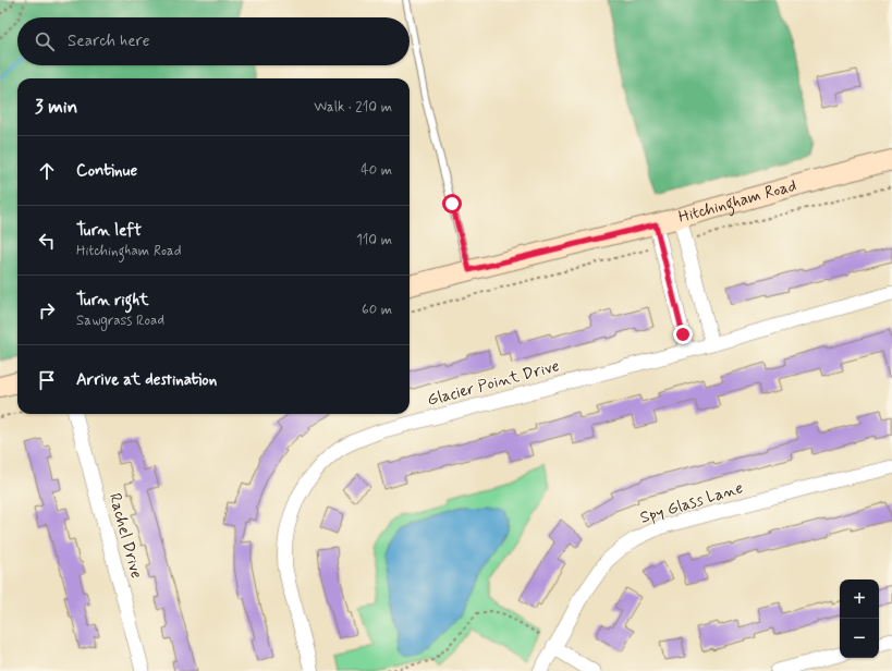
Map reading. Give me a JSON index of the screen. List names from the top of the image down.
{
  "streets": {
    "street": [
      "Hitchingham Road",
      "Glacier Point Drive",
      "Spy Glass Lane",
      "Rachel Drive"
    ]
  },
  "page": {
    "search": "Search here",
    "heading": ["3 min", "Walk · 210 m"],
    "list": [
      ["Continue", "40 m"],
      ["Turn left", "Hitchingham Road", "110 m"],
      ["Turn right", "Sawgrass Road", "60 m"],
      "Arrive at destination"
    ],
    "map_buttons": ["+", "−"]
  }
}
